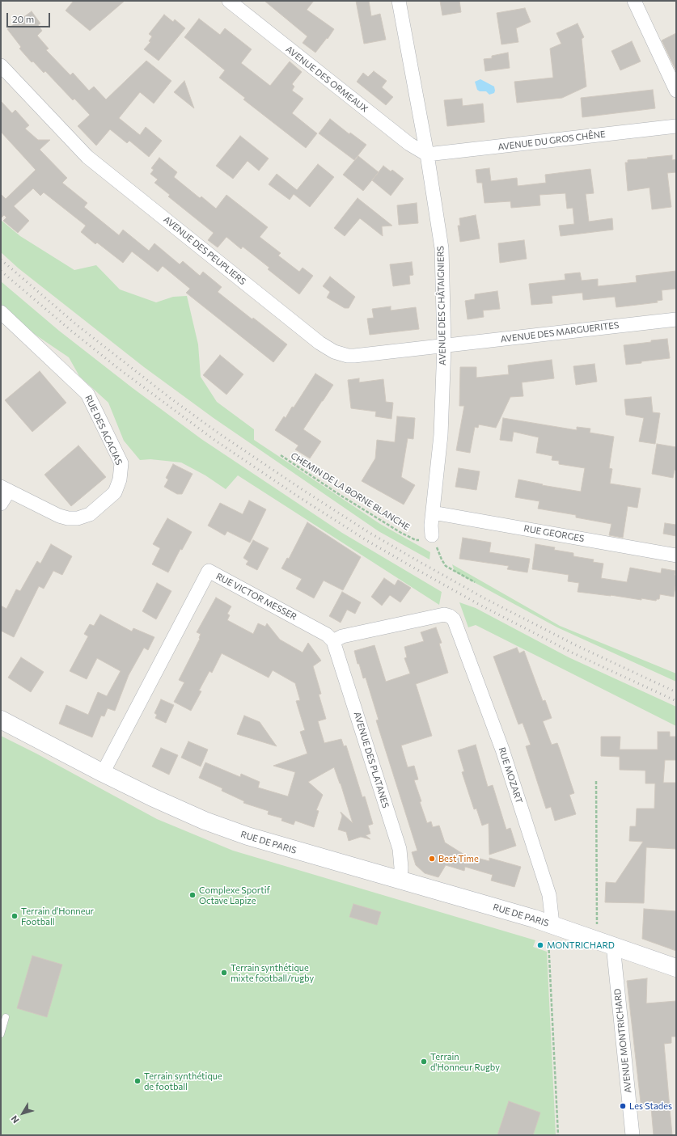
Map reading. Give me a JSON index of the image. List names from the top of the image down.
{
  "streets": {
    "main road": ["RUE DE PARIS"],
    "street": [
      "AVENUE DES ORMEAUX",
      "AVENUE DU GROS CHÊNE",
      "AVENUE DES PEUPLIERS",
      "AVENUE DES CHÂTAIGNIERS",
      "AVENUE DES MARGUERITES",
      "RUE DES ACACIAS",
      "RUE GEORGES",
      "RUE VICTOR MESSER",
      "AVENUE DES PLATANES",
      "RUE MOZART",
      "AVENUE MONTRICHARD"
    ],
    "path": ["CHEMIN DE LA BORNE BLANCHE"]
  },
  "crossings": [
    ["AVENUE DES ORMEAUX", "AVENUE DU GROS CHÊNE"],
    ["AVENUE DES ORMEAUX", "AVENUE DES CHÂTAIGNIERS"],
    ["AVENUE DU GROS CHÊNE", "AVENUE DES CHÂTAIGNIERS"],
    ["AVENUE DES PEUPLIERS", "AVENUE DES CHÂTAIGNIERS"],
    ["AVENUE DES PEUPLIERS", "AVENUE DES MARGUERITES"],
    ["AVENUE DES CHÂTAIGNIERS", "AVENUE DES MARGUERITES"],
    ["AVENUE DES CHÂTAIGNIERS", "CHEMIN DE LA BORNE BLANCHE"],
    ["AVENUE DES CHÂTAIGNIERS", "RUE GEORGES"],
    ["RUE VICTOR MESSER", "AVENUE DES PLATANES"],
    ["RUE VICTOR MESSER", "RUE MOZART"],
    ["RUE VICTOR MESSER", "RUE DE PARIS"],
    ["AVENUE DES PLATANES", "RUE MOZART"],
    ["AVENUE DES PLATANES", "RUE DE PARIS"],
    ["RUE MOZART", "RUE DE PARIS"],
    ["RUE DE PARIS", "AVENUE MONTRICHARD"]
  ],
  "places": [
    "Best Time",
    "Complexe Sportif Octave Lapize",
    "Terrain d'Honneur Football",
    "MONTRICHARD",
    "Terrain synthétique mixte football/rugby",
    "Terrain d'Honneur Rugby",
    "Terrain synthétique de football",
    "Les Stades"
  ],
  "scale_bar": "20 m",
  "north": "bottom left"
}
